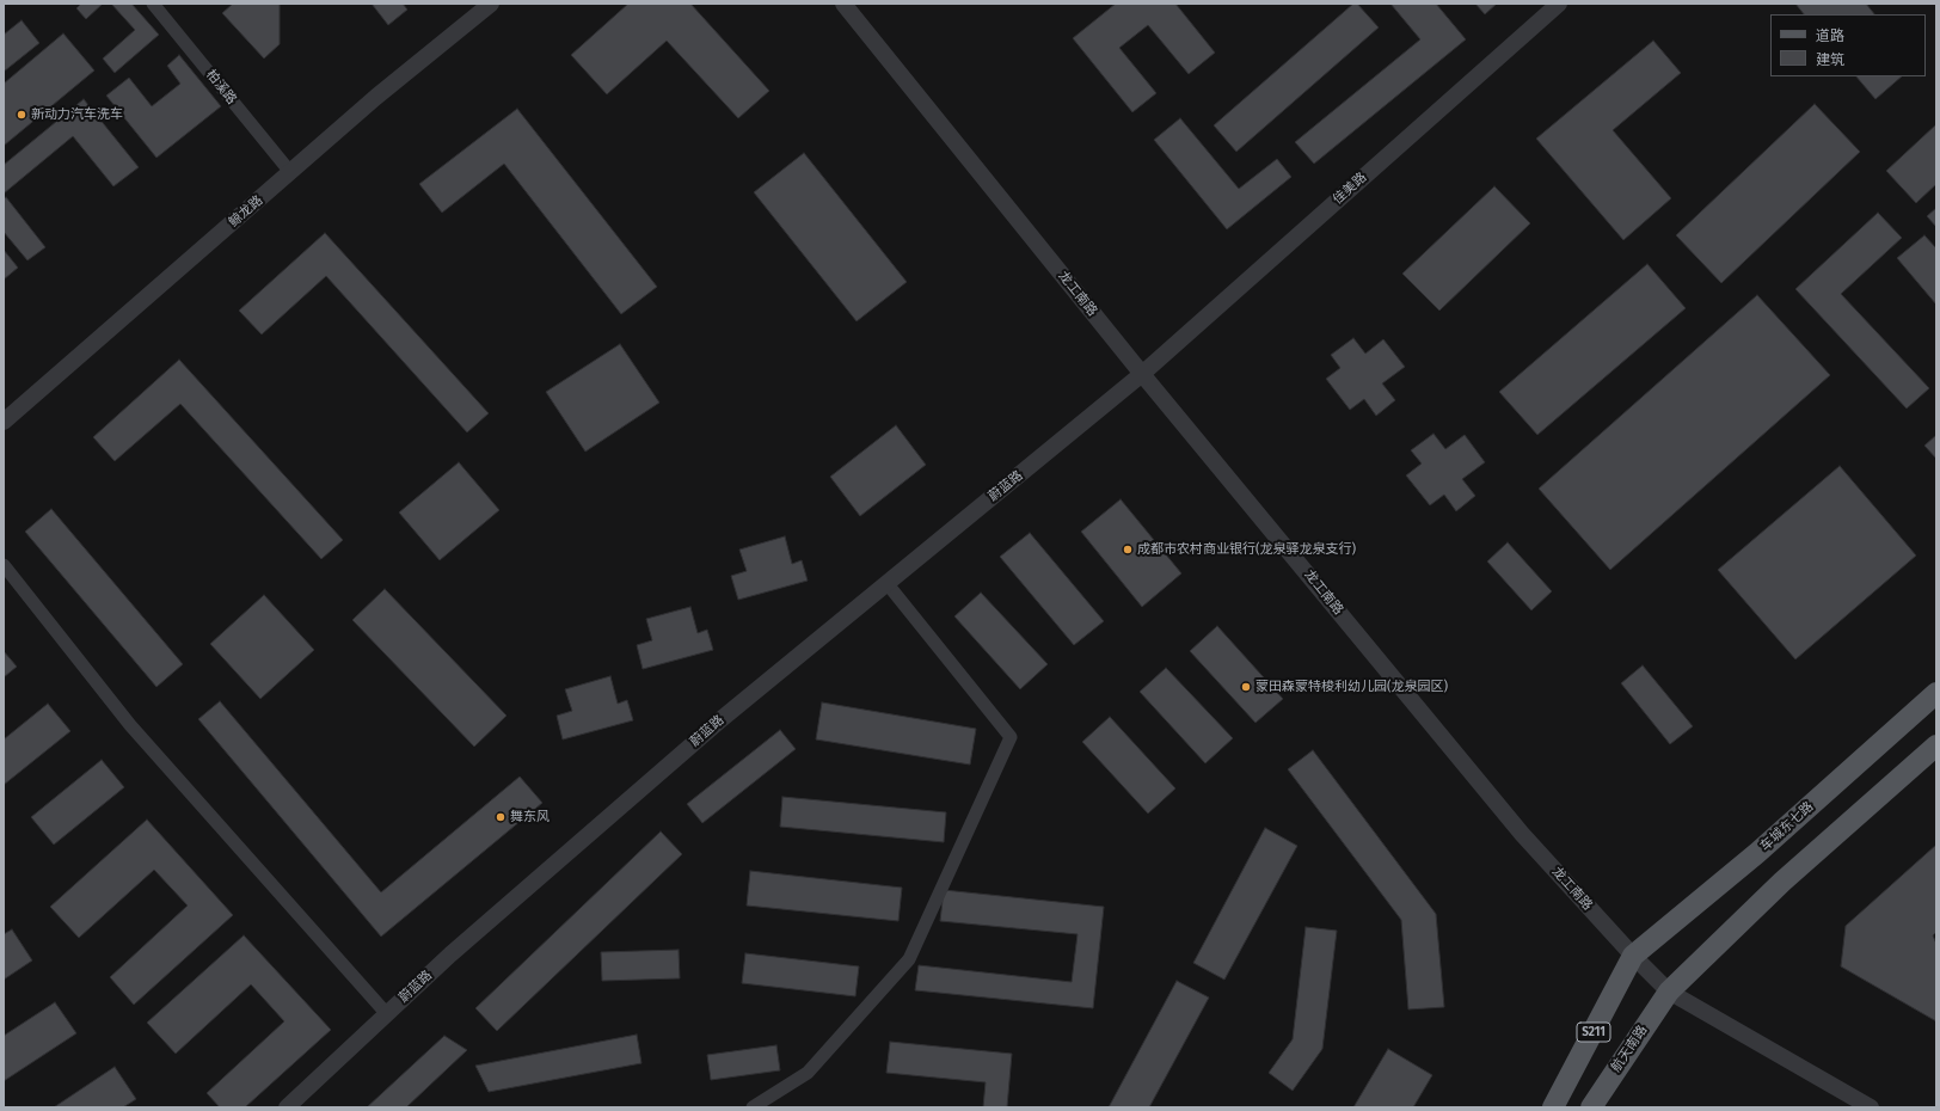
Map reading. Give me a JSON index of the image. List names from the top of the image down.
{
  "streets": {
    "main road": ["车城东七路", "S211", "航天南路"],
    "street": [
      "柏溪路",
      "佳美路",
      "鲸龙路",
      "龙工南路",
      "蔚蓝路"
    ]
  },
  "crossings": [
    ["柏溪路", "鲸龙路"],
    ["佳美路", "龙工南路"],
    ["佳美路", "蔚蓝路"],
    ["龙工南路", "蔚蓝路"],
    ["龙工南路", "车城东七路"],
    ["龙工南路", "S211"],
    ["龙工南路", "航天南路"],
    ["车城东七路", "S211"]
  ],
  "places": [
    "新动力汽车洗车",
    "成都市农村商业银行(龙泉驿龙泉支行)",
    "蒙田森蒙特梭利幼儿园(龙泉园区)",
    "舞东风"
  ],
  "legend": ["道路", "建筑"]
}
